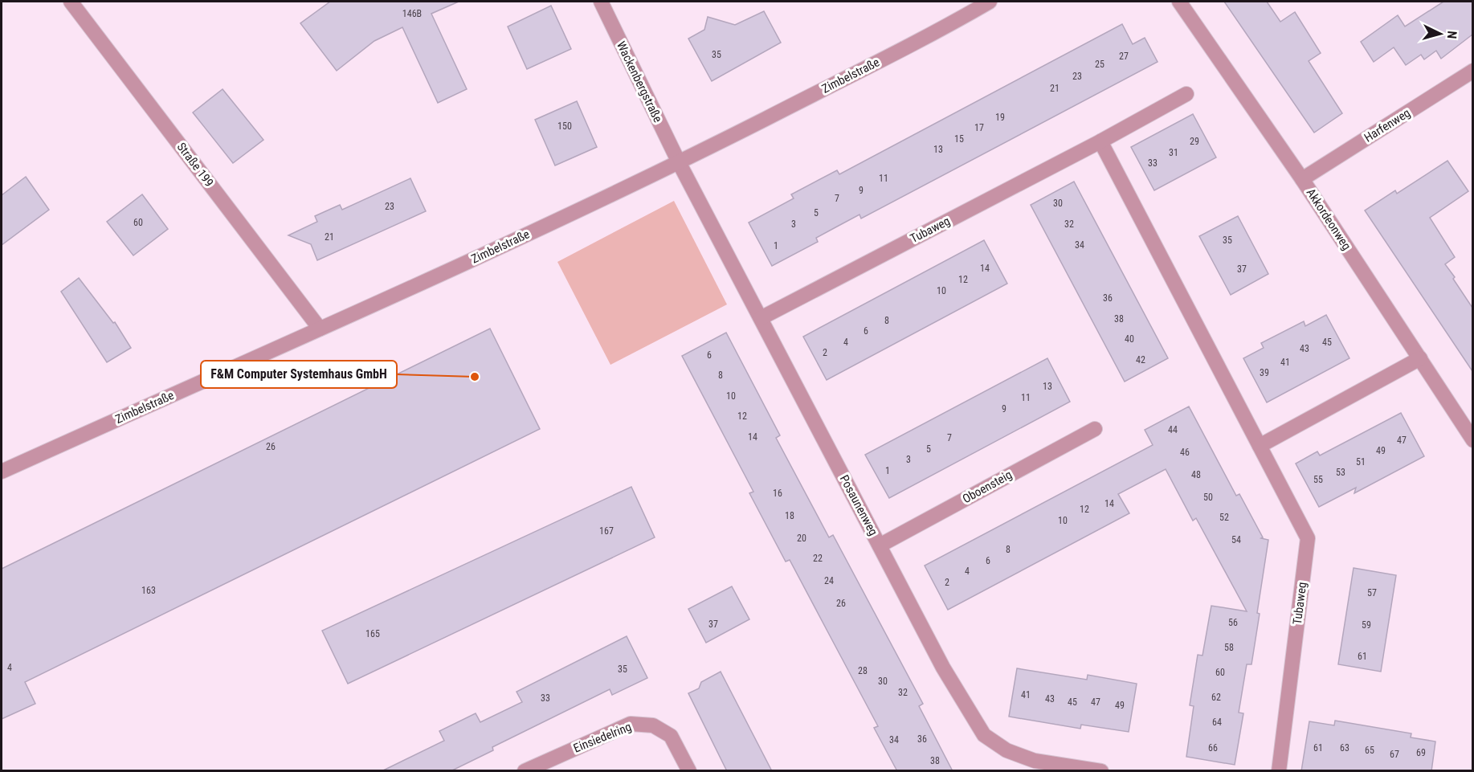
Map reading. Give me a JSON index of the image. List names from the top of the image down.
{
  "streets": {
    "street": [
      "Zimbelstraße",
      "Wackenbergstraße",
      "Harfenweg",
      "Straße 199",
      "Akkordeonweg",
      "Tubaweg",
      "Oboensteig",
      "Posaunenweg",
      "Einsiedelring"
    ]
  },
  "crossings": [
    ["Zimbelstraße", "Wackenbergstraße"],
    ["Zimbelstraße", "Straße 199"],
    ["Zimbelstraße", "Posaunenweg"],
    ["Wackenbergstraße", "Posaunenweg"],
    ["Harfenweg", "Akkordeonweg"],
    ["Tubaweg", "Posaunenweg"],
    ["Oboensteig", "Posaunenweg"]
  ],
  "places": ["F&M Computer Systemhaus GmbH"],
  "house_numbers": [
    "146B",
    "35",
    "27",
    "25",
    "23",
    "21",
    "19",
    "150",
    "17",
    "15",
    "29",
    "13",
    "31",
    "33",
    "11",
    "9",
    "7",
    "30",
    "23",
    "5",
    "60",
    "3",
    "32",
    "21",
    "35",
    "34",
    "1",
    "14",
    "37",
    "12",
    "10",
    "36",
    "38",
    "8",
    "6",
    "40",
    "4",
    "45",
    "43",
    "2",
    "6",
    "42",
    "41",
    "39",
    "8",
    "13",
    "10",
    "11",
    "9",
    "12",
    "44",
    "14",
    "7",
    "47",
    "26",
    "5",
    "49",
    "46",
    "3",
    "51",
    "1",
    "53",
    "48",
    "55",
    "16",
    "50",
    "14",
    "12",
    "18",
    "52",
    "10",
    "167",
    "20",
    "54",
    "8",
    "22",
    "6",
    "4",
    "24",
    "2",
    "163",
    "57",
    "26",
    "56",
    "37",
    "59",
    "165",
    "58",
    "61",
    "4",
    "35",
    "28",
    "60",
    "30",
    "32",
    "41",
    "62",
    "33",
    "43",
    "45",
    "47",
    "49",
    "64",
    "36",
    "34",
    "66",
    "61",
    "63",
    "65",
    "69",
    "67",
    "38"
  ],
  "north": "right"
}
